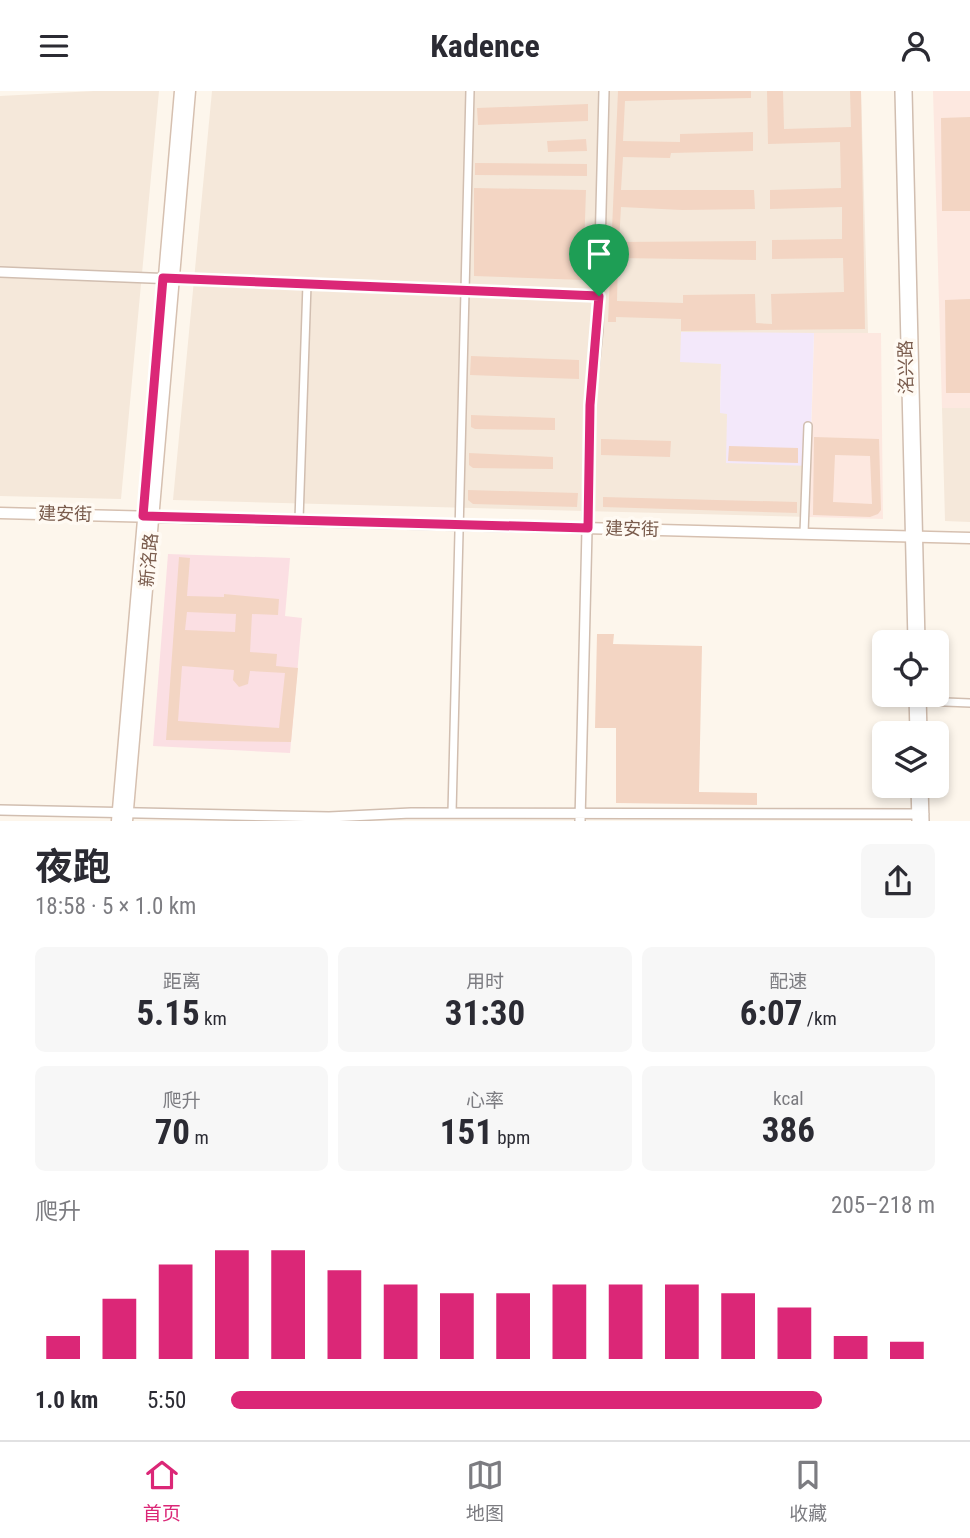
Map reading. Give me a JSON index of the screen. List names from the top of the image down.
{
  "streets": {
    "main road": ["建安街", "新洺路"],
    "street": ["洺兴路"]
  },
  "crossings": [
    ["洺兴路", "建安街"],
    ["建安街", "新洺路"]
  ],
  "page": {
    "header": "Kadence",
    "heading": ["夜跑", "18:58 · 5 × 1.0 km"],
    "stats": [
      ["距离", "5.15 km"],
      ["用时", "31:30"],
      ["配速", "6:07 /km"],
      ["爬升", "70 m"],
      ["心率", "151 bpm"],
      ["kcal", "386"]
    ],
    "chart": ["爬升", "205–218 m"],
    "list": [
      {
        "name": "1.0 km",
        "note": "5:50"
      }
    ],
    "tabs": ["首页", "地图", "收藏"]
  }
}
